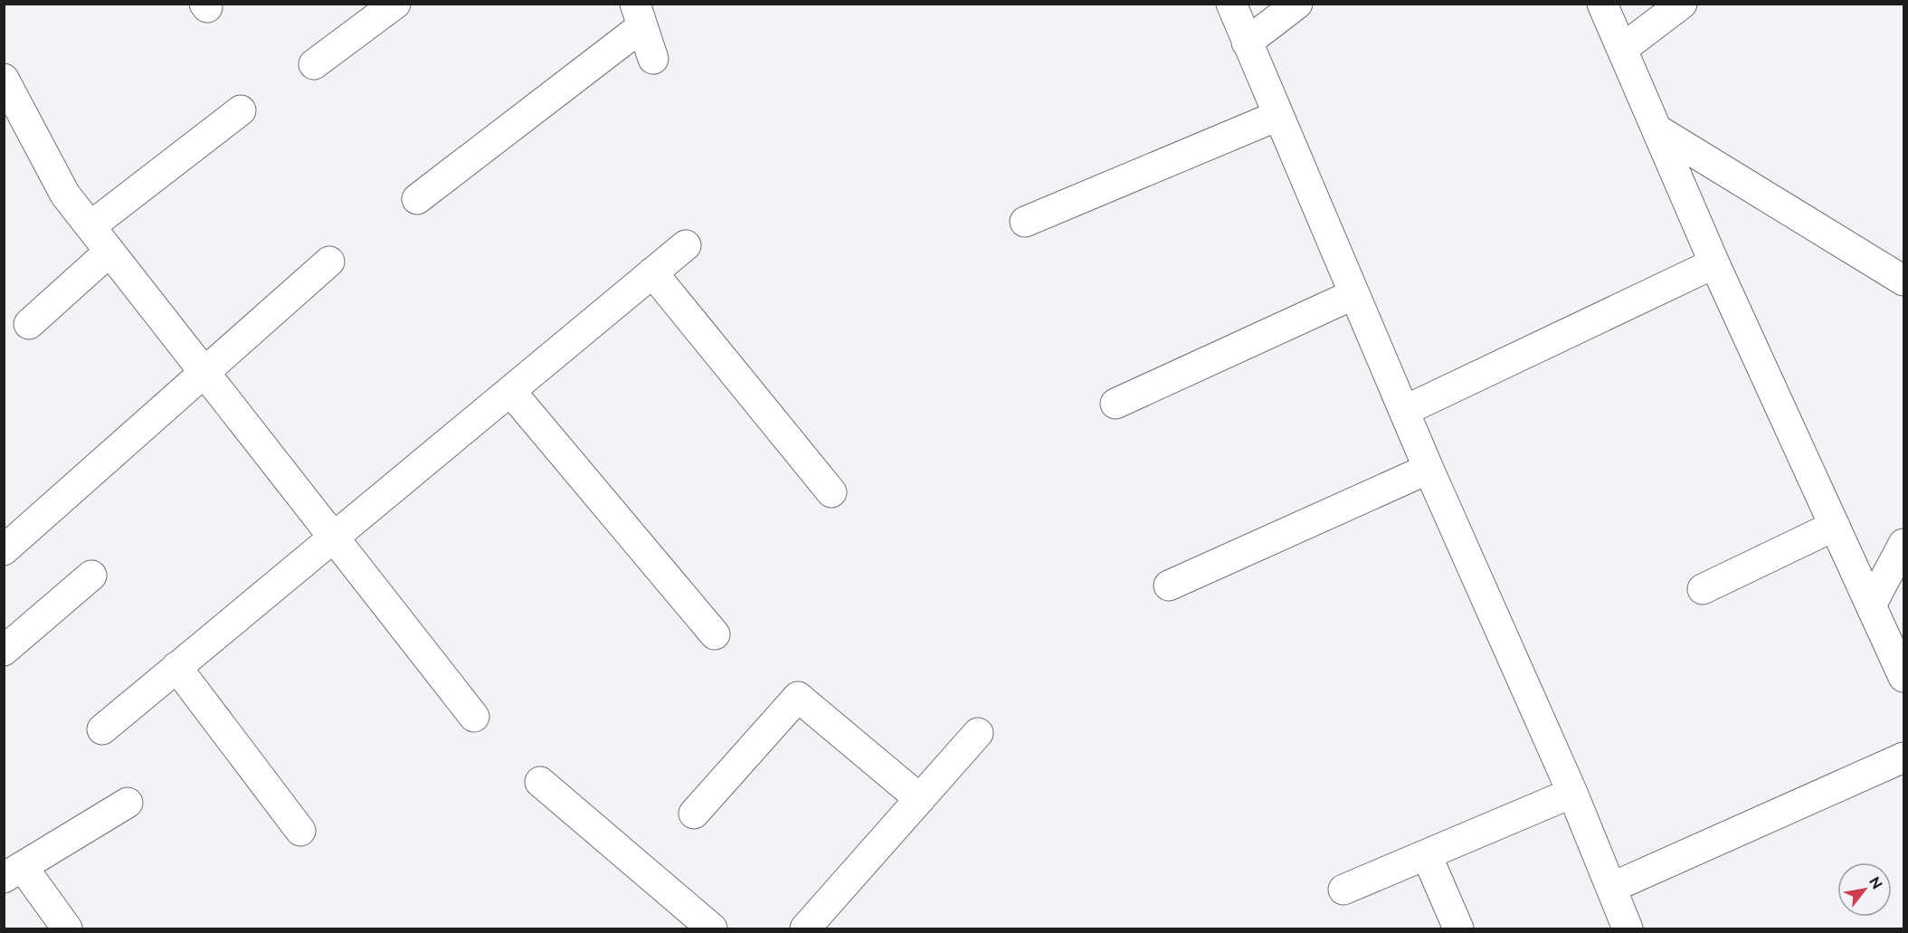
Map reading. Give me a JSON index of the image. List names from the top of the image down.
{
  "north": "top right"
}
